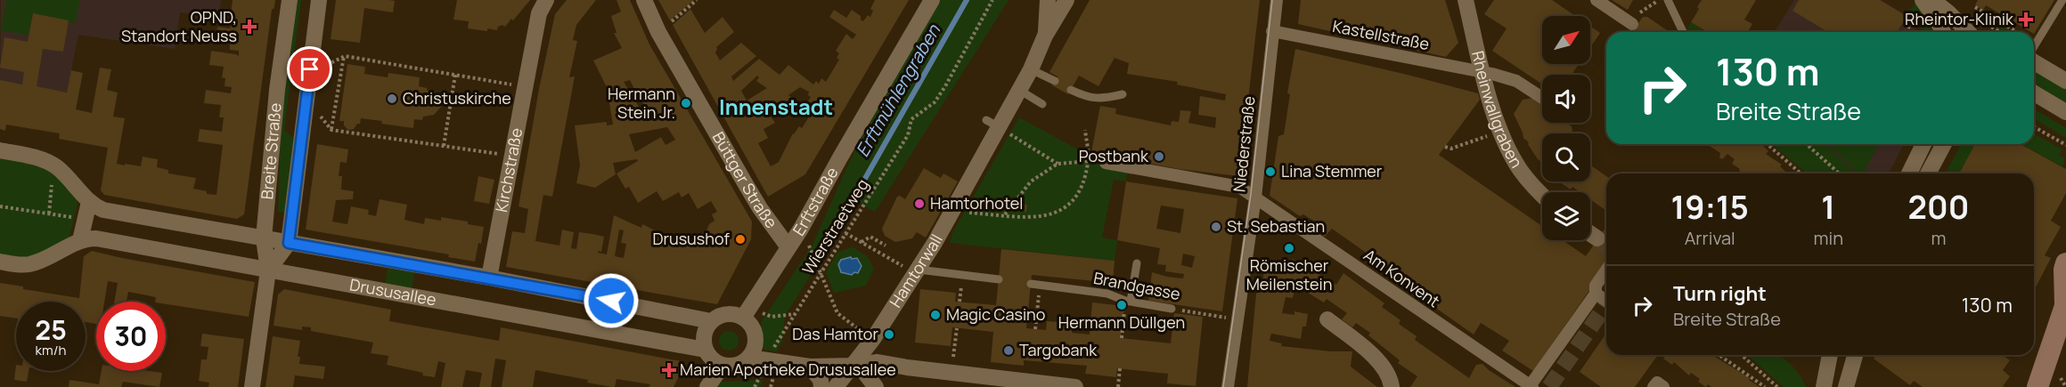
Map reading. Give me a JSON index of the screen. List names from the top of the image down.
{
  "streets": {
    "street": [
      "Kastellstraße",
      "Rheinwallgraben",
      "Niederstraße",
      "Breite Straße",
      "Kirchstraße",
      "Büttger Straße",
      "Erftstraße",
      "Hamtorwall",
      "Am Konvent",
      "Drususallee"
    ],
    "lane": ["Brandgasse"],
    "path": ["Wierstraetweg"]
  },
  "crossings": [
    ["Kastellstraße", "Rheinwallgraben"],
    ["Kastellstraße", "Niederstraße"],
    ["Niederstraße", "Am Konvent"],
    ["Niederstraße", "Brandgasse"],
    ["Breite Straße", "Drususallee"],
    ["Kirchstraße", "Drususallee"],
    ["Büttger Straße", "Erftstraße"],
    ["Erftstraße", "Drususallee"]
  ],
  "districts": ["Innenstadt"],
  "water": ["Erftmühlengraben"],
  "places": {
    "health": ["Rheintor-Klinik", "OPND, Standort Neuss", "Marien Apotheke Drususallee"],
    "other": [
      "Christuskirche",
      "Hermann Stein Jr.",
      "Postbank",
      "Lina Stemmer",
      "Hamtorhotel",
      "St. Sebastian",
      "Drusushof",
      "Römischer Meilenstein",
      "Hermann Düllgen",
      "Magic Casino",
      "Das Hamtor",
      "Targobank"
    ]
  },
  "north": "top right",
  "page": {
    "turn": ["130 m", "Breite Straße"],
    "eta": [
      "19:15",
      "Arrival",
      "1",
      "min",
      "200",
      "m"
    ],
    "list": [
      {
        "name": "Turn right",
        "note": "Breite Straße",
        "value": "130 m"
      }
    ],
    "speed": "25 km/h",
    "limit": "30"
  }
}
